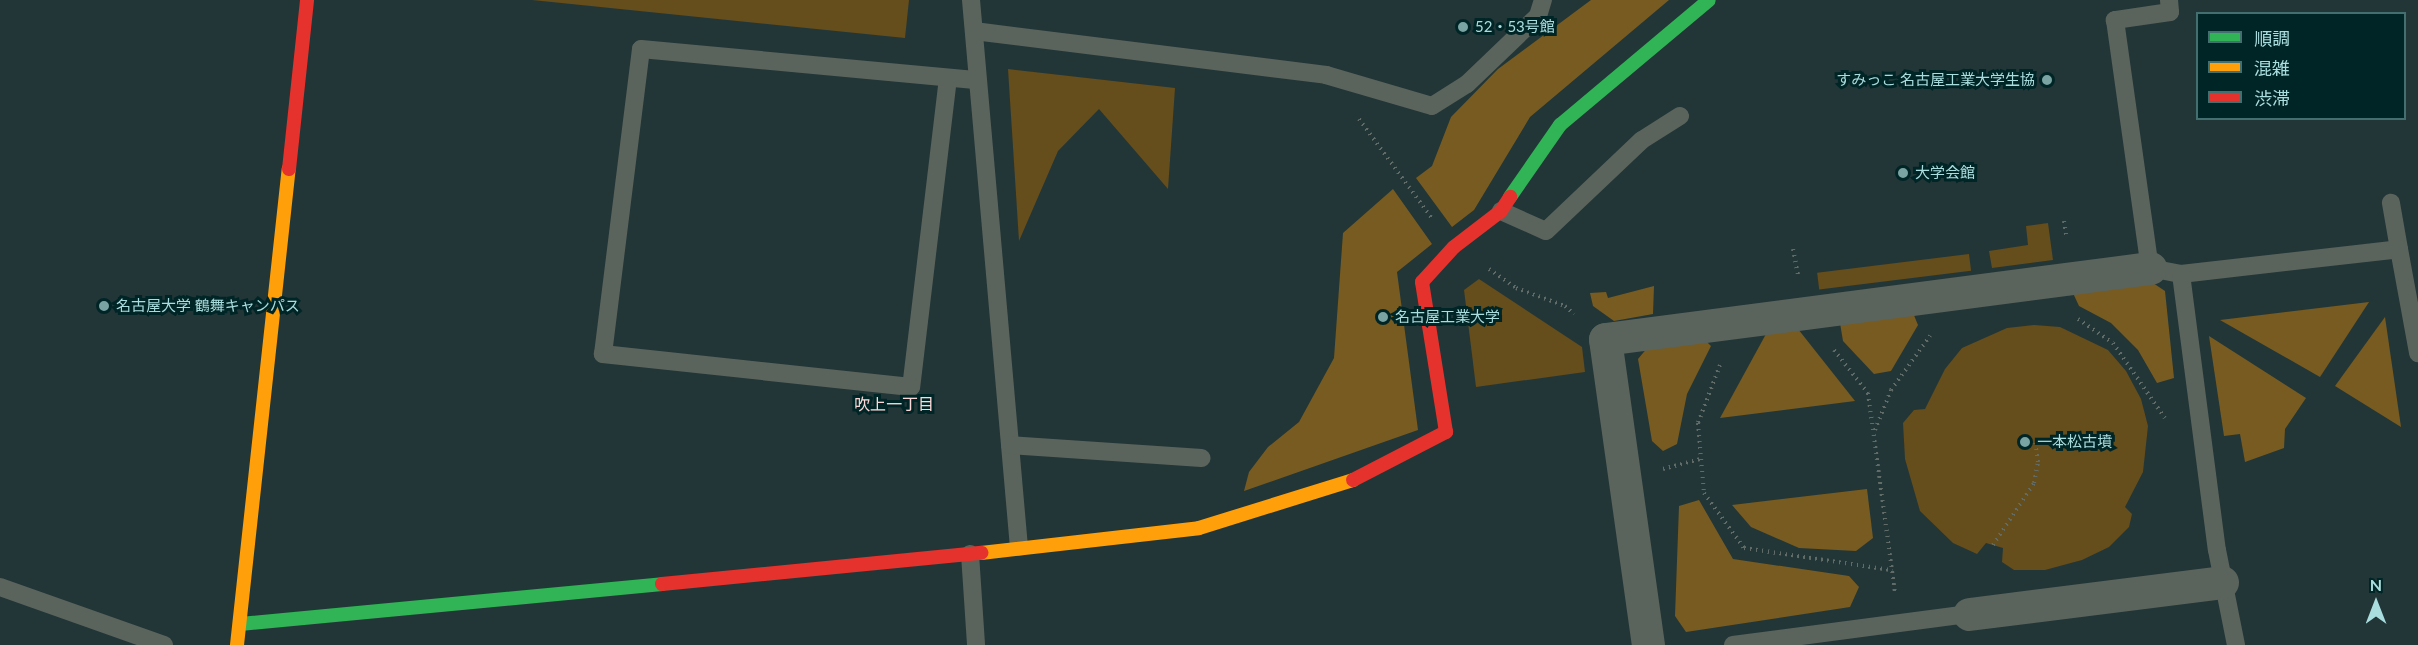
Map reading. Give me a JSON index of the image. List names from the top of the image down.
{
  "districts": ["吹上一丁目"],
  "places": [
    "52・53号館",
    "すみっこ 名古屋工業大学生協",
    "大学会館",
    "名古屋大学 鶴舞キャンパス",
    "名古屋工業大学",
    "一本松古墳"
  ],
  "legend": ["順調", "混雑", "渋滞"],
  "north": "top"
}
